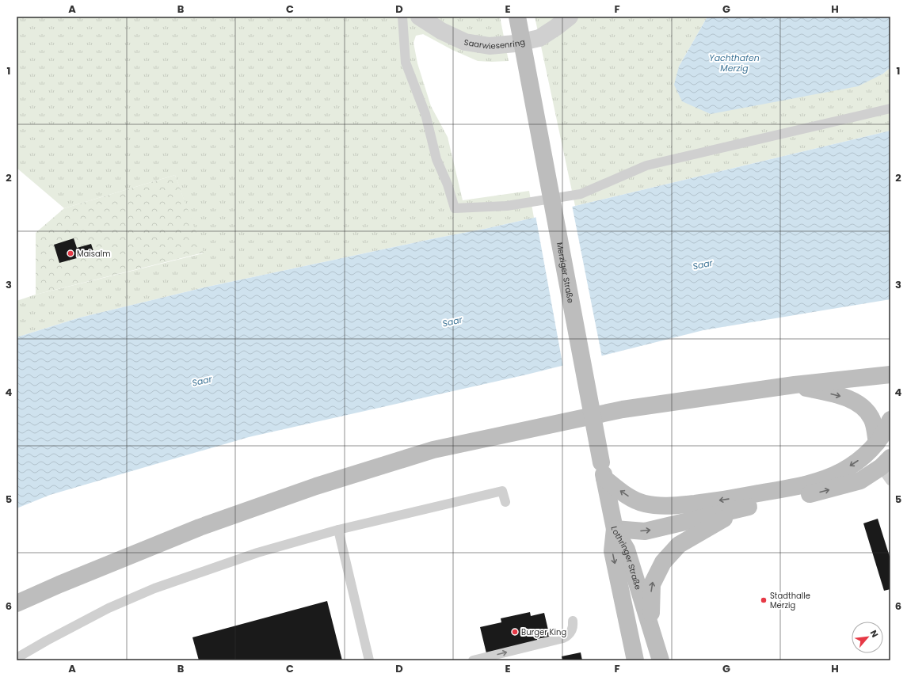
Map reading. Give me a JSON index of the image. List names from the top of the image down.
{
  "streets": {
    "main road": ["Merziger Straße", "Lothringer Straße"],
    "street": ["Saarwiesenring"]
  },
  "crossings": [
    ["Merziger Straße", "Lothringer Straße"]
  ],
  "water": ["Yachthafen Merzig", "Saar"],
  "places": ["Maisalm", "Stadthalle Merzig", "Burger King"],
  "north": "top right",
  "grid": {
    "columns": [
      "A",
      "B",
      "C",
      "D",
      "E",
      "F",
      "G",
      "H"
    ],
    "rows": [
      "1",
      "2",
      "3",
      "4",
      "5",
      "6"
    ]
  }
}
